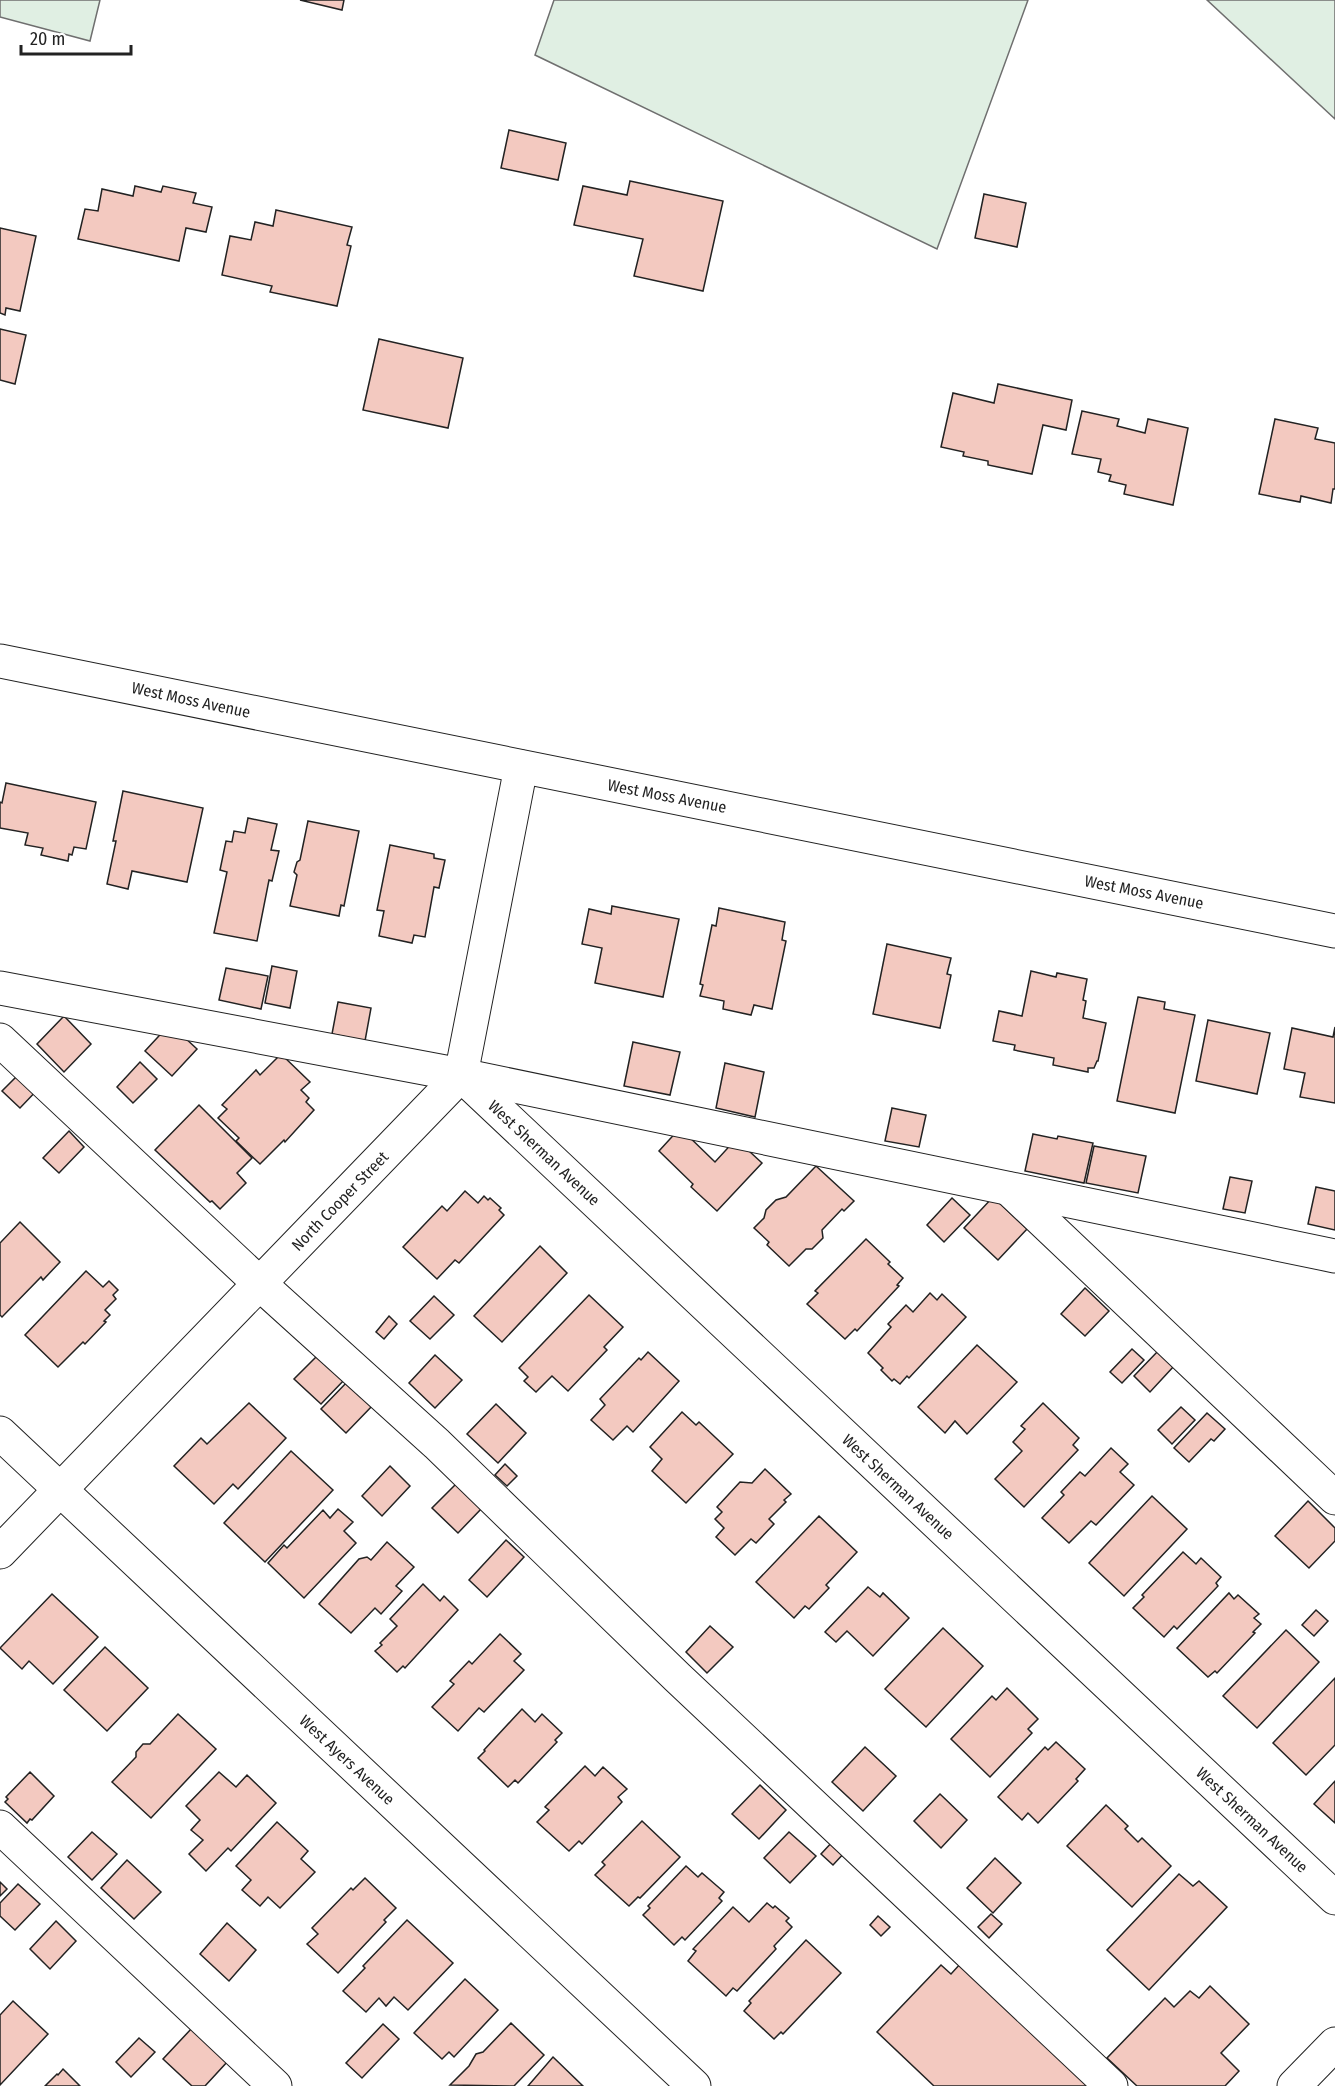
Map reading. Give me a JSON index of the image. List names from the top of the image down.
{
  "streets": {
    "street": [
      "West Moss Avenue",
      "West Sherman Avenue",
      "North Cooper Street",
      "West Ayers Avenue"
    ]
  },
  "crossings": [
    ["West Sherman Avenue", "North Cooper Street"],
    ["North Cooper Street", "West Ayers Avenue"]
  ],
  "scale_bar": "20 m"
}
